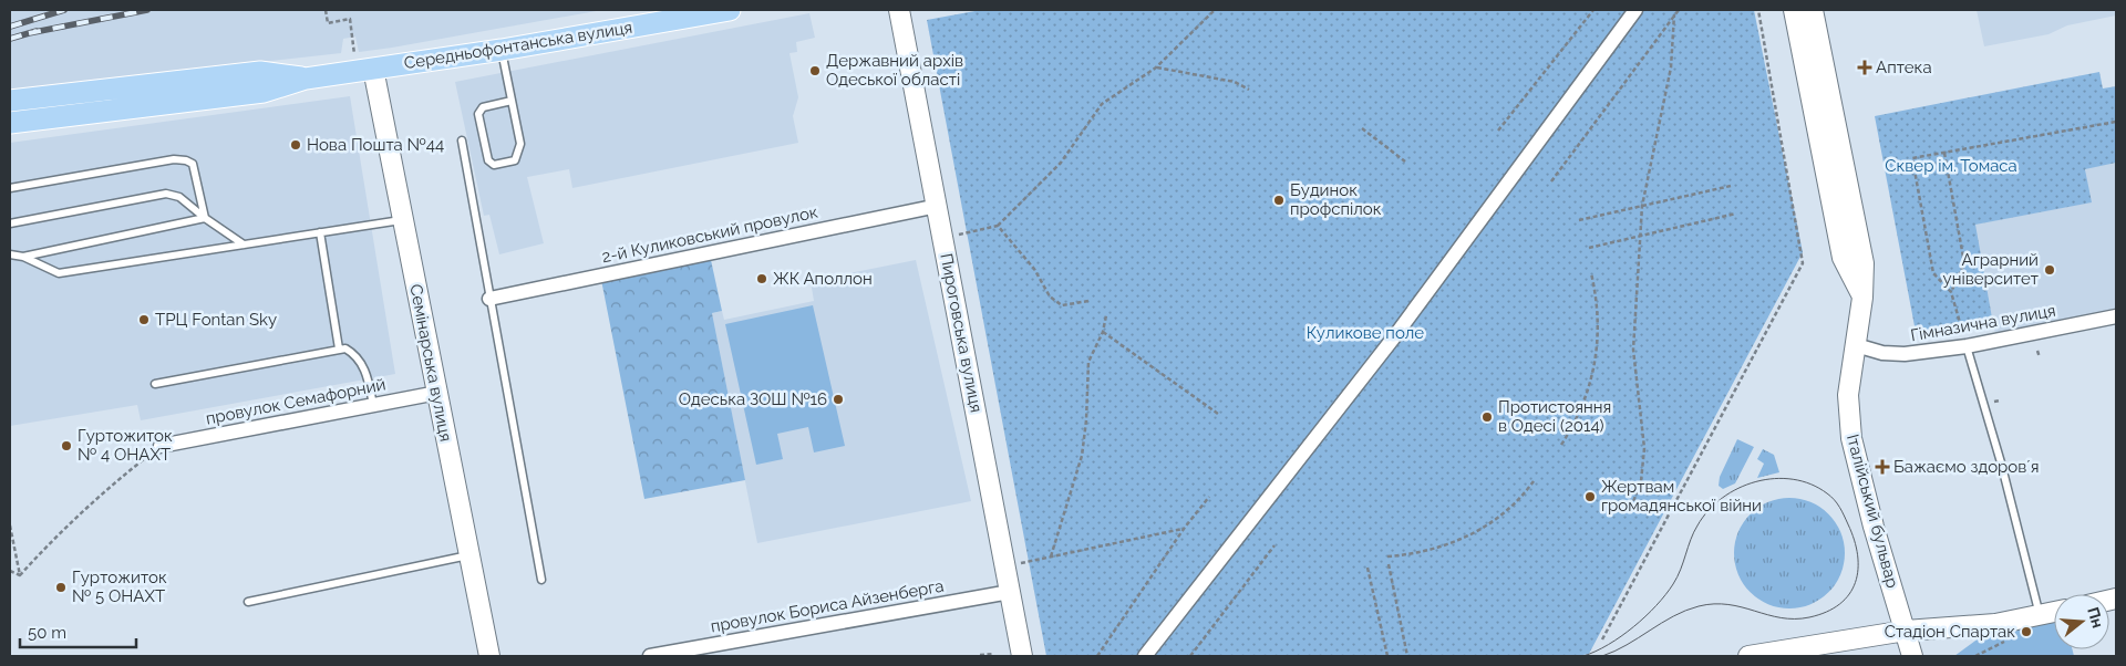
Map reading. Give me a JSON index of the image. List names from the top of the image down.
{
  "streets": {
    "main road": [
      "Середньофонтанська вулиця",
      "Пироговська вулиця",
      "Семінарська вулиця",
      "Італійський бульвар"
    ],
    "street": [
      "2-й Куликовський провулок",
      "Гімназична вулиця",
      "провулок Семафорний",
      "провулок Бориса Айзенберга"
    ]
  },
  "crossings": [
    ["Середньофонтанська вулиця", "Семінарська вулиця"],
    ["2-й Куликовський провулок", "Пироговська вулиця"],
    ["Гімназична вулиця", "Італійський бульвар"],
    ["Пироговська вулиця", "провулок Бориса Айзенберга"],
    ["Семінарська вулиця", "провулок Семафорний"]
  ],
  "parks": ["Сквер ім. Томаса", "Куликове поле"],
  "places": {
    "health": ["Аптека", "Бажаємо здоровʼя"],
    "other": [
      "Державний архів Одеської області",
      "Нова Пошта №44",
      "Будинок профспілок",
      "Аграрний університет",
      "ЖК Аполлон",
      "ТРЦ Fontan Sky",
      "Одеська ЗОШ №16",
      "Протистояння в Одесі (2014)",
      "Гуртожиток № 4 ОНАХТ",
      "Жертвам громадянської війни",
      "Гуртожиток № 5 ОНАХТ",
      "Стадіон Спартак"
    ]
  },
  "scale_bar": "50 m",
  "north": "right"
}
